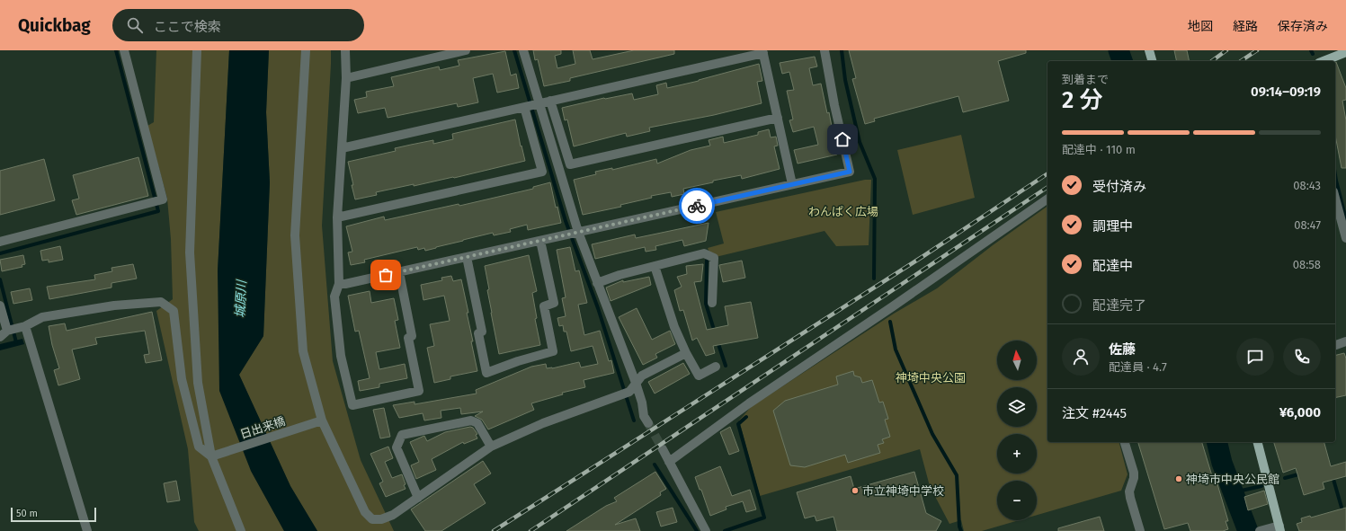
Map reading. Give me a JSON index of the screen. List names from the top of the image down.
{
  "streets": {
    "street": ["日出来橋"]
  },
  "water": ["城原川"],
  "parks": ["わんぱく広場", "神埼中央公園"],
  "places": ["神埼市中央公民館", "市立神埼中学校"],
  "scale_bar": "50 m",
  "north": "top",
  "page": {
    "header": "Quickbag",
    "search": "ここで検索",
    "nav": ["地図", "経路", "保存済み"],
    "heading": ["2 分", "到着まで", "09:14–09:19"],
    "panel": [
      "佐藤",
      "配達員 · 4.7",
      "注文 #2445",
      "¥6,000"
    ],
    "bar": "配達中 · 110 m",
    "list": [
      ["受付済み", "08:43"],
      ["調理中", "08:47"],
      ["配達中", "08:58"],
      "配達完了"
    ],
    "map_buttons": ["+", "−"],
    "scale": "50 m"
  }
}
